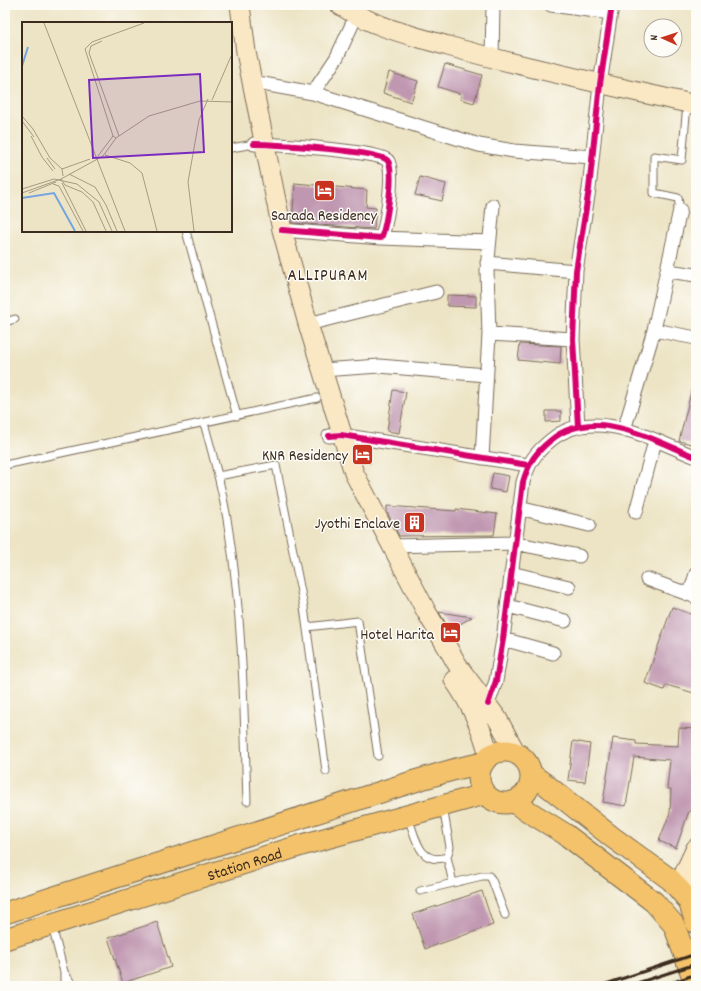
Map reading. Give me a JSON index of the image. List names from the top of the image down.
{
  "streets": {
    "main road": ["Station Road"]
  },
  "districts": ["ALLIPURAM"],
  "places": {
    "hotel": ["Sarada Residency", "KNR Residency", "Hotel Harita"],
    "building": ["Jyothi Enclave"]
  },
  "north": "left"
}
